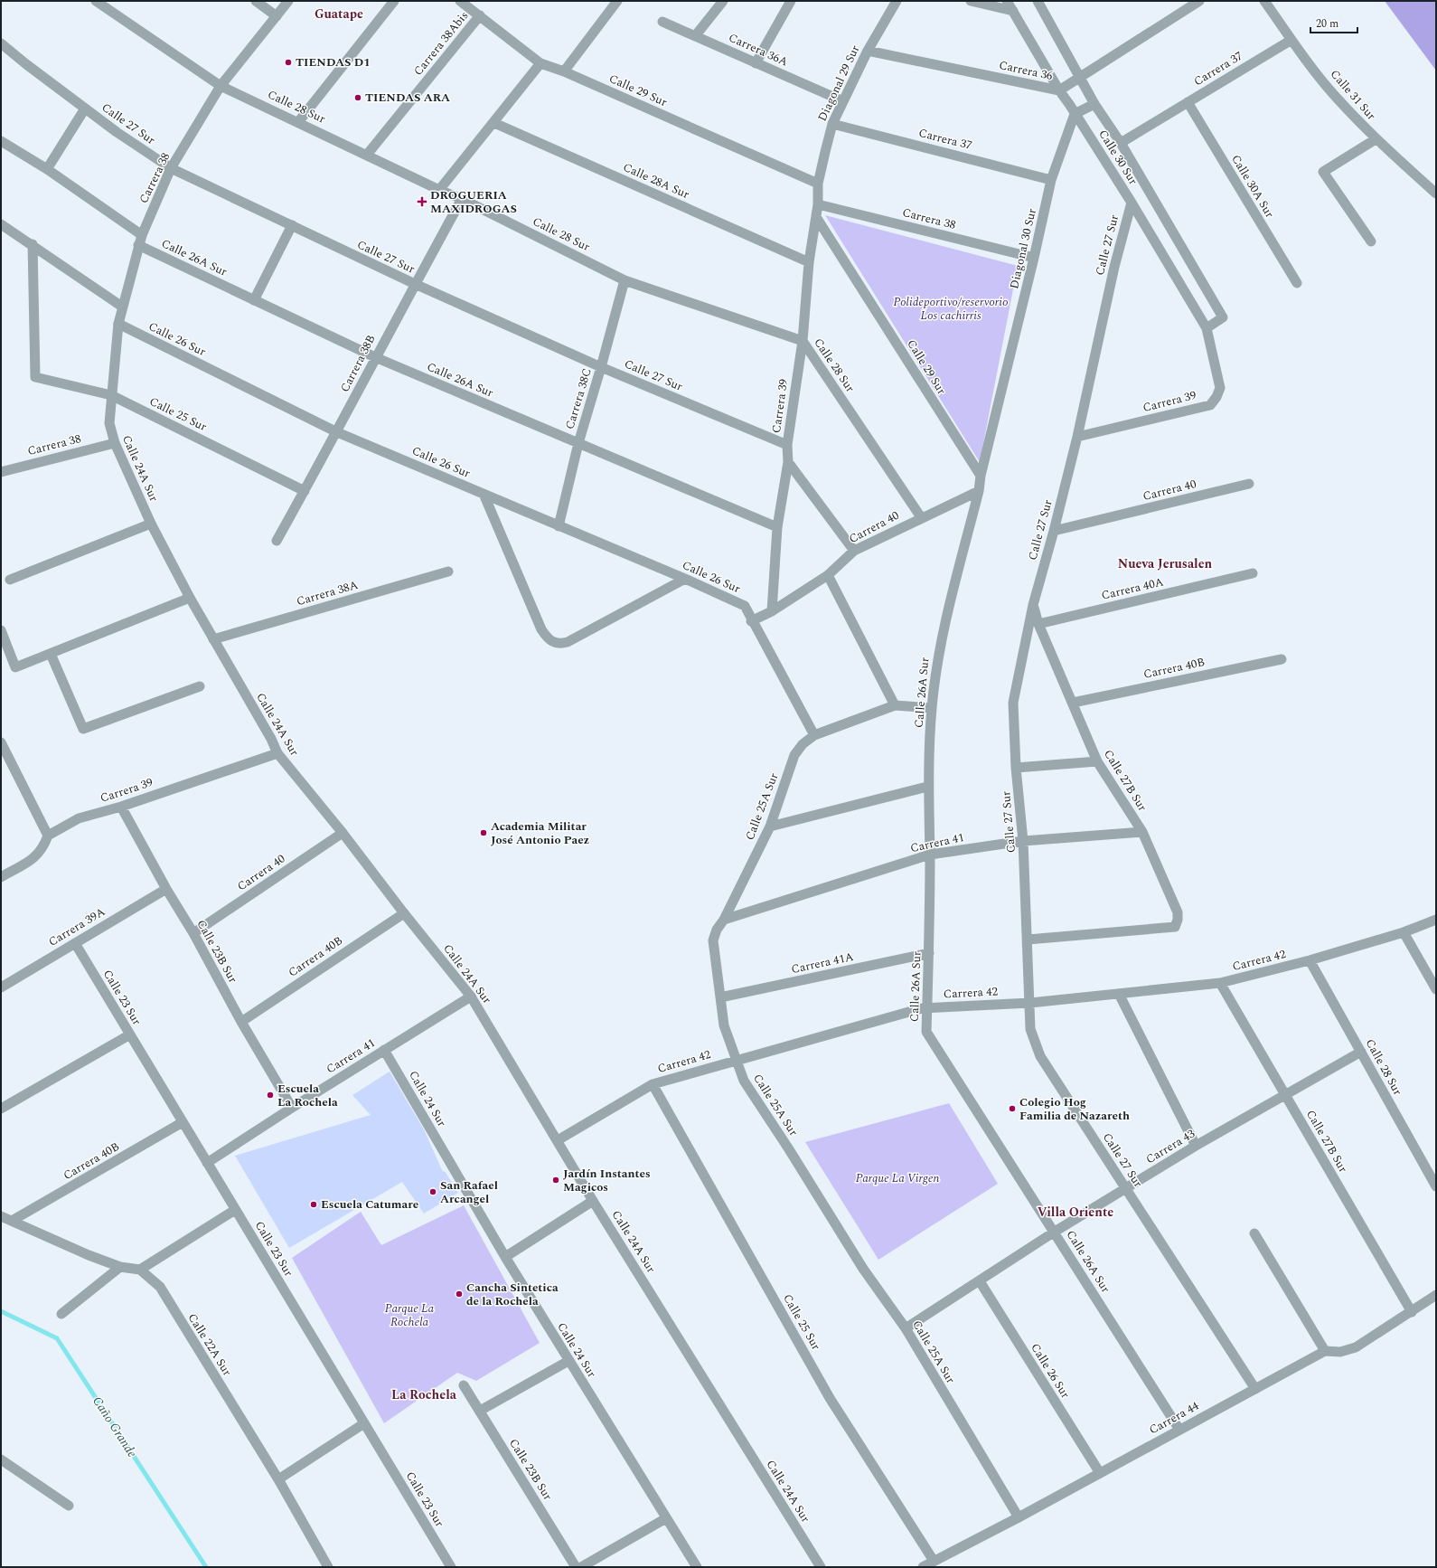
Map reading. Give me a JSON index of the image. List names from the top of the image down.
{
  "streets": {
    "street": [
      "Carrera 38Abis",
      "Carrera 36A",
      "Carrera 37",
      "Carrera 36",
      "Diagonal 29 Sur",
      "Calle 29 Sur",
      "Calle 31 Sur",
      "Calle 28 Sur",
      "Calle 27 Sur",
      "Calle 30 Sur",
      "Carrera 38",
      "Calle 28A Sur",
      "Calle 30A Sur",
      "Diagonal 30 Sur",
      "Calle 26A Sur",
      "Calle 26 Sur",
      "Carrera 38B",
      "Carrera 38C",
      "Carrera 39",
      "Calle 25 Sur",
      "Calle 24A Sur",
      "Carrera 40",
      "Carrera 40A",
      "Carrera 38A",
      "Carrera 40B",
      "Calle 27B Sur",
      "Calle 25A Sur",
      "Carrera 41",
      "Carrera 39A",
      "Calle 23B Sur",
      "Carrera 42",
      "Carrera 41A",
      "Calle 23 Sur",
      "Calle 24 Sur",
      "Carrera 43",
      "Calle 22A Sur",
      "Carrera 44"
    ]
  },
  "crossings": [
    ["Carrera 38Abis", "Calle 29 Sur"],
    ["Carrera 38Abis", "Calle 28 Sur"],
    ["Carrera 36A", "Diagonal 29 Sur"],
    ["Carrera 37", "Diagonal 29 Sur"],
    ["Carrera 37", "Calle 31 Sur"],
    ["Carrera 37", "Calle 30 Sur"],
    ["Carrera 37", "Calle 30A Sur"],
    ["Carrera 37", "Diagonal 30 Sur"],
    ["Carrera 36", "Diagonal 29 Sur"],
    ["Carrera 36", "Calle 30 Sur"],
    ["Diagonal 29 Sur", "Calle 29 Sur"],
    ["Diagonal 29 Sur", "Carrera 38"],
    ["Diagonal 29 Sur", "Carrera 39"],
    ["Calle 29 Sur", "Diagonal 30 Sur"],
    ["Calle 29 Sur", "Calle 26A Sur"],
    ["Calle 29 Sur", "Carrera 39"],
    ["Calle 28 Sur", "Carrera 38"],
    ["Calle 28 Sur", "Carrera 38B"],
    ["Calle 28 Sur", "Carrera 38C"],
    ["Calle 28 Sur", "Carrera 39"],
    ["Calle 28 Sur", "Carrera 40"],
    ["Calle 28 Sur", "Carrera 42"],
    ["Calle 28 Sur", "Carrera 43"],
    ["Calle 27 Sur", "Calle 30 Sur"],
    ["Calle 27 Sur", "Carrera 38"],
    ["Calle 27 Sur", "Carrera 38B"],
    ["Calle 27 Sur", "Carrera 38C"],
    ["Calle 27 Sur", "Carrera 39"],
    ["Calle 27 Sur", "Carrera 40"],
    ["Calle 27 Sur", "Calle 27B Sur"],
    ["Calle 27 Sur", "Carrera 41"],
    ["Calle 27 Sur", "Carrera 42"],
    ["Calle 27 Sur", "Carrera 43"],
    ["Calle 27 Sur", "Carrera 44"],
    ["Calle 30 Sur", "Diagonal 30 Sur"],
    ["Calle 30 Sur", "Carrera 39"],
    ["Carrera 38", "Diagonal 30 Sur"],
    ["Carrera 38", "Calle 26A Sur"],
    ["Carrera 38", "Calle 26 Sur"],
    ["Carrera 38", "Carrera 39"],
    ["Carrera 38", "Calle 25 Sur"],
    ["Carrera 38", "Calle 24A Sur"],
    ["Calle 28A Sur", "Carrera 39"],
    ["Diagonal 30 Sur", "Calle 26A Sur"],
    ["Calle 26A Sur", "Carrera 38B"],
    ["Calle 26A Sur", "Carrera 38C"],
    ["Calle 26A Sur", "Carrera 39"],
    ["Calle 26A Sur", "Carrera 40"],
    ["Calle 26A Sur", "Carrera 41"],
    ["Calle 26A Sur", "Carrera 42"],
    ["Calle 26A Sur", "Carrera 41A"],
    ["Calle 26A Sur", "Carrera 43"],
    ["Calle 26A Sur", "Carrera 44"],
    ["Calle 26 Sur", "Carrera 38B"],
    ["Calle 26 Sur", "Carrera 38C"],
    ["Calle 26 Sur", "Carrera 40"],
    ["Calle 26 Sur", "Carrera 43"],
    ["Calle 26 Sur", "Carrera 44"],
    ["Carrera 38B", "Calle 25 Sur"],
    ["Carrera 39", "Calle 24A Sur"],
    ["Carrera 39", "Carrera 40"],
    ["Carrera 39", "Calle 23B Sur"],
    ["Calle 25 Sur", "Calle 24A Sur"],
    ["Calle 25 Sur", "Carrera 42"],
    ["Calle 25 Sur", "Carrera 44"],
    ["Calle 24A Sur", "Carrera 40"],
    ["Calle 24A Sur", "Carrera 38A"],
    ["Calle 24A Sur", "Carrera 40B"],
    ["Calle 24A Sur", "Carrera 41"],
    ["Calle 24A Sur", "Carrera 42"],
    ["Carrera 40", "Calle 23B Sur"],
    ["Carrera 40A", "Calle 27B Sur"],
    ["Carrera 40B", "Calle 27B Sur"],
    ["Carrera 40B", "Calle 23B Sur"],
    ["Carrera 40B", "Calle 23 Sur"],
    ["Calle 27B Sur", "Carrera 41"],
    ["Calle 27B Sur", "Carrera 42"],
    ["Calle 27B Sur", "Carrera 43"],
    ["Calle 27B Sur", "Carrera 44"],
    ["Calle 25A Sur", "Carrera 41"],
    ["Calle 25A Sur", "Carrera 42"],
    ["Calle 25A Sur", "Carrera 41A"],
    ["Calle 25A Sur", "Carrera 43"],
    ["Calle 25A Sur", "Carrera 44"],
    ["Carrera 41", "Calle 23B Sur"],
    ["Carrera 41", "Calle 23 Sur"],
    ["Carrera 41", "Calle 24 Sur"],
    ["Carrera 39A", "Calle 23B Sur"],
    ["Carrera 39A", "Calle 23 Sur"]
  ],
  "districts": [
    "Guatape",
    "Nueva Jerusalen",
    "Villa Oriente",
    "La Rochela"
  ],
  "water": ["Caño Grande"],
  "parks": ["Polideportivo/reservorio Los cachirris", "Parque La Virgen", "Parque La Rochela"],
  "places": {
    "other": [
      "TIENDAS D1",
      "TIENDAS ARA",
      "Academia Militar José Antonio Paez",
      "Escuela La Rochela",
      "Colegio Hog Familia de Nazareth",
      "Jardín Instantes Magicos",
      "San Rafael Arcangel",
      "Escuela Catumare",
      "Cancha Sintetica de la Rochela"
    ],
    "health": ["DROGUERIA MAXIDROGAS"]
  },
  "scale_bar": "20 m"
}
